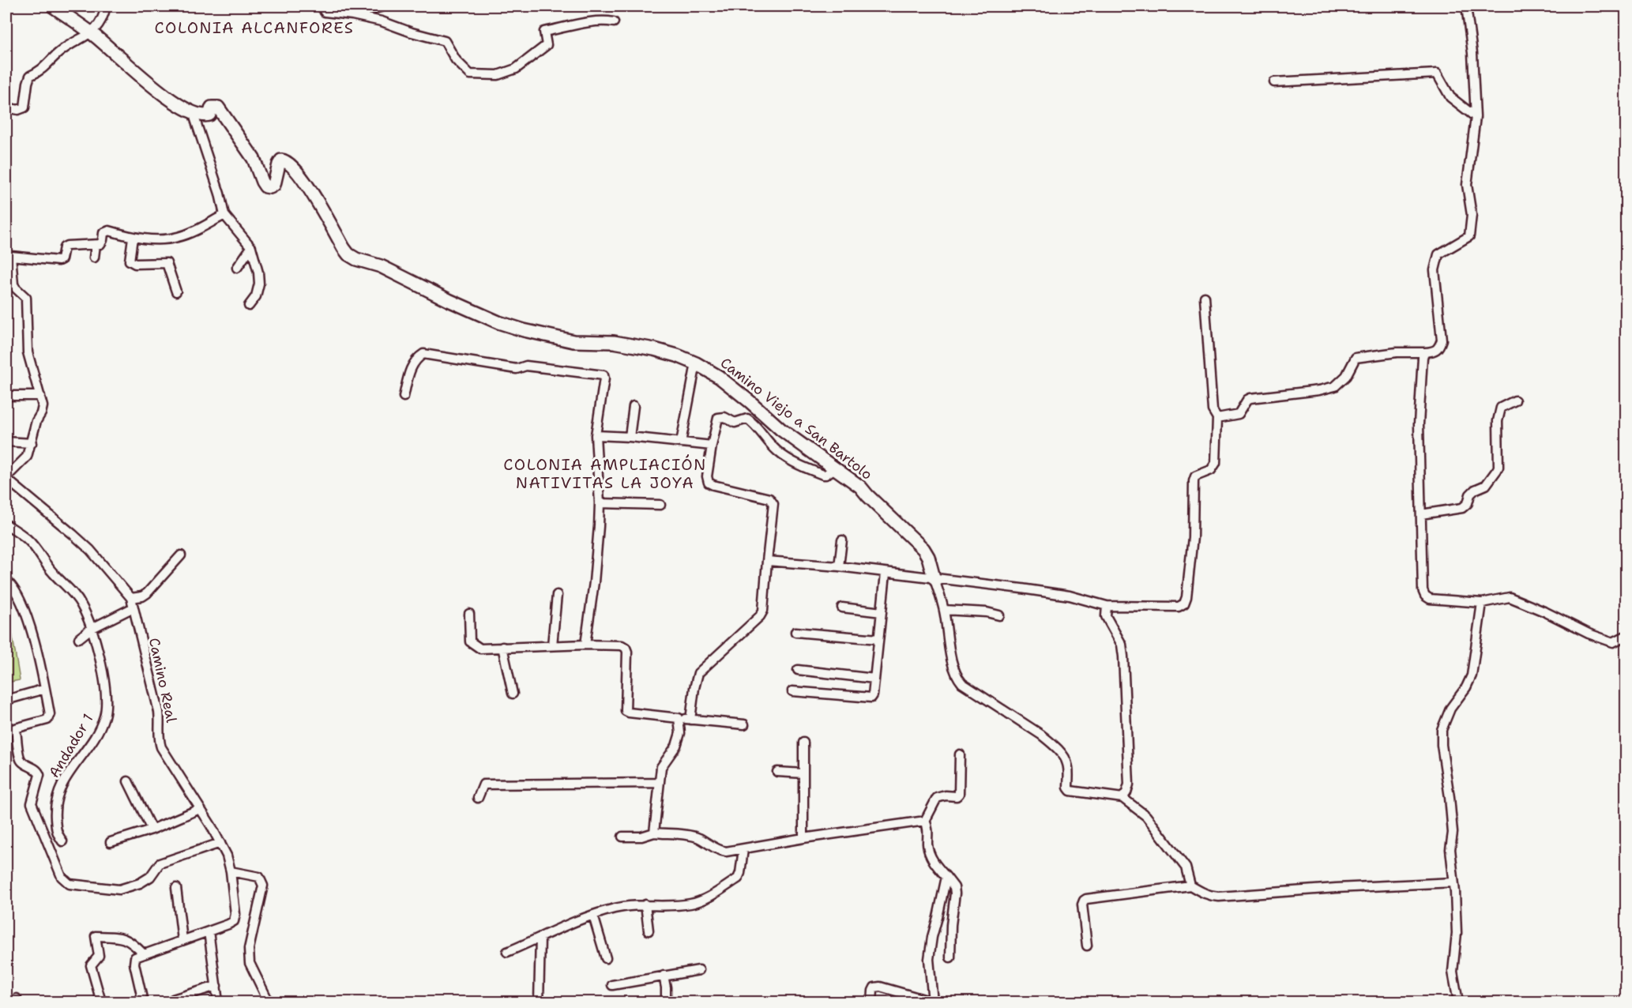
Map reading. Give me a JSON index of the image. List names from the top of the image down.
{
  "streets": {
    "street": ["Camino Viejo a San Bartolo", "Camino Real", "Andador 1"]
  },
  "districts": ["COLONIA ALCANFORES", "COLONIA AMPLIACIÓN NATIVITAS LA JOYA"]
}
